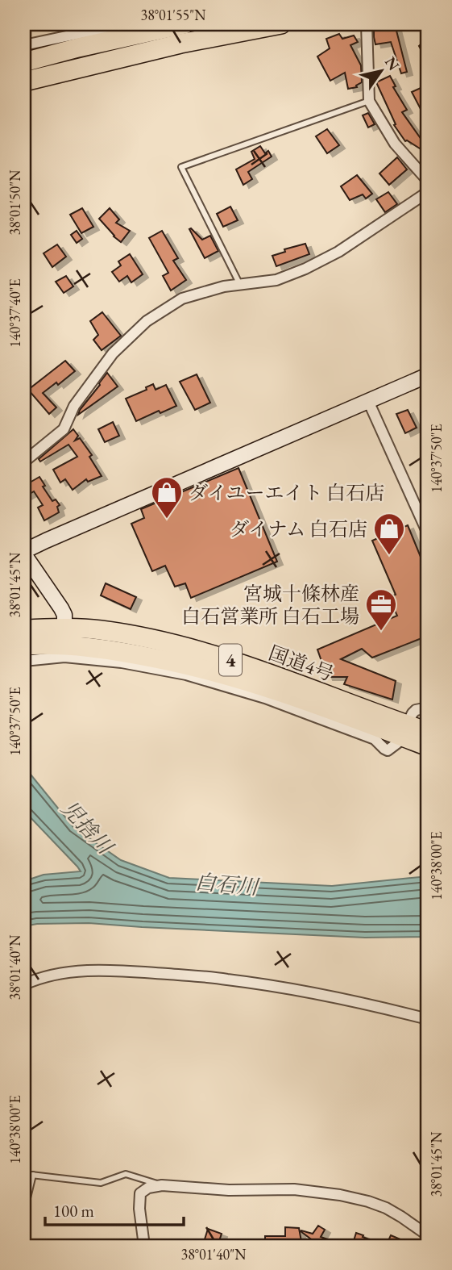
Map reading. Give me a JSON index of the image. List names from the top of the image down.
{
  "streets": {
    "highway": ["4", "国道4号"]
  },
  "water": ["児捨川", "白石川"],
  "places": {
    "shop": ["ダイユーエイト 白石店", "ダイナム 白石店"],
    "office": ["宮城十條林産 白石営業所 白石工場"]
  },
  "scale_bar": "100 m",
  "north": "top right",
  "coordinates": [
    "38°01'55\"N",
    "38°01'50\"N",
    "140°37'40\"E",
    "140°37'50\"E",
    "38°01'45\"N",
    "140°38'00\"E",
    "38°01'40\"N"
  ]
}
